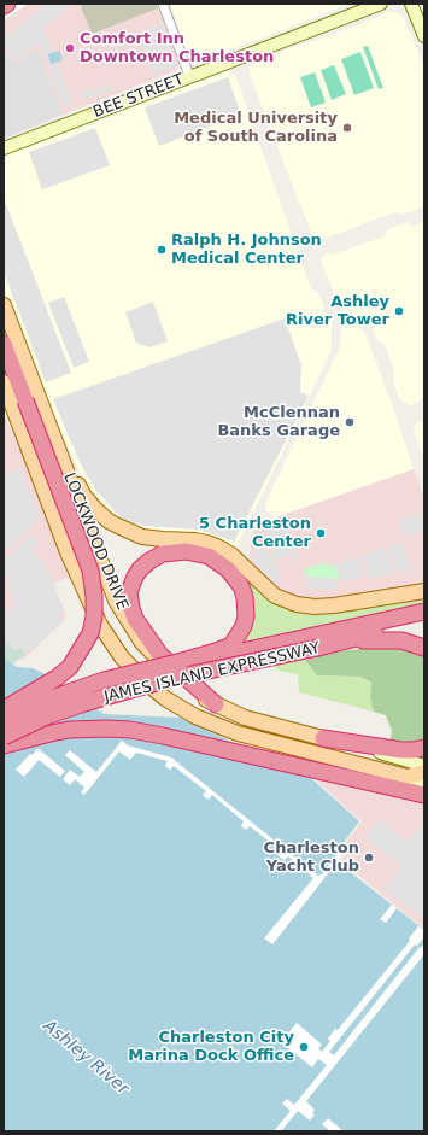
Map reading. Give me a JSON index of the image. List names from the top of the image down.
{
  "streets": {
    "highway": ["JAMES ISLAND EXPRESSWAY"],
    "main road": ["LOCKWOOD DRIVE"],
    "street": ["BEE STREET"]
  },
  "water": ["Ashley River"],
  "places": [
    "Comfort Inn Downtown Charleston",
    "Medical University of South Carolina",
    "Ralph H. Johnson Medical Center",
    "Ashley River Tower",
    "McClennan Banks Garage",
    "5 Charleston Center",
    "Charleston Yacht Club",
    "Charleston City Marina Dock Office"
  ]
}
